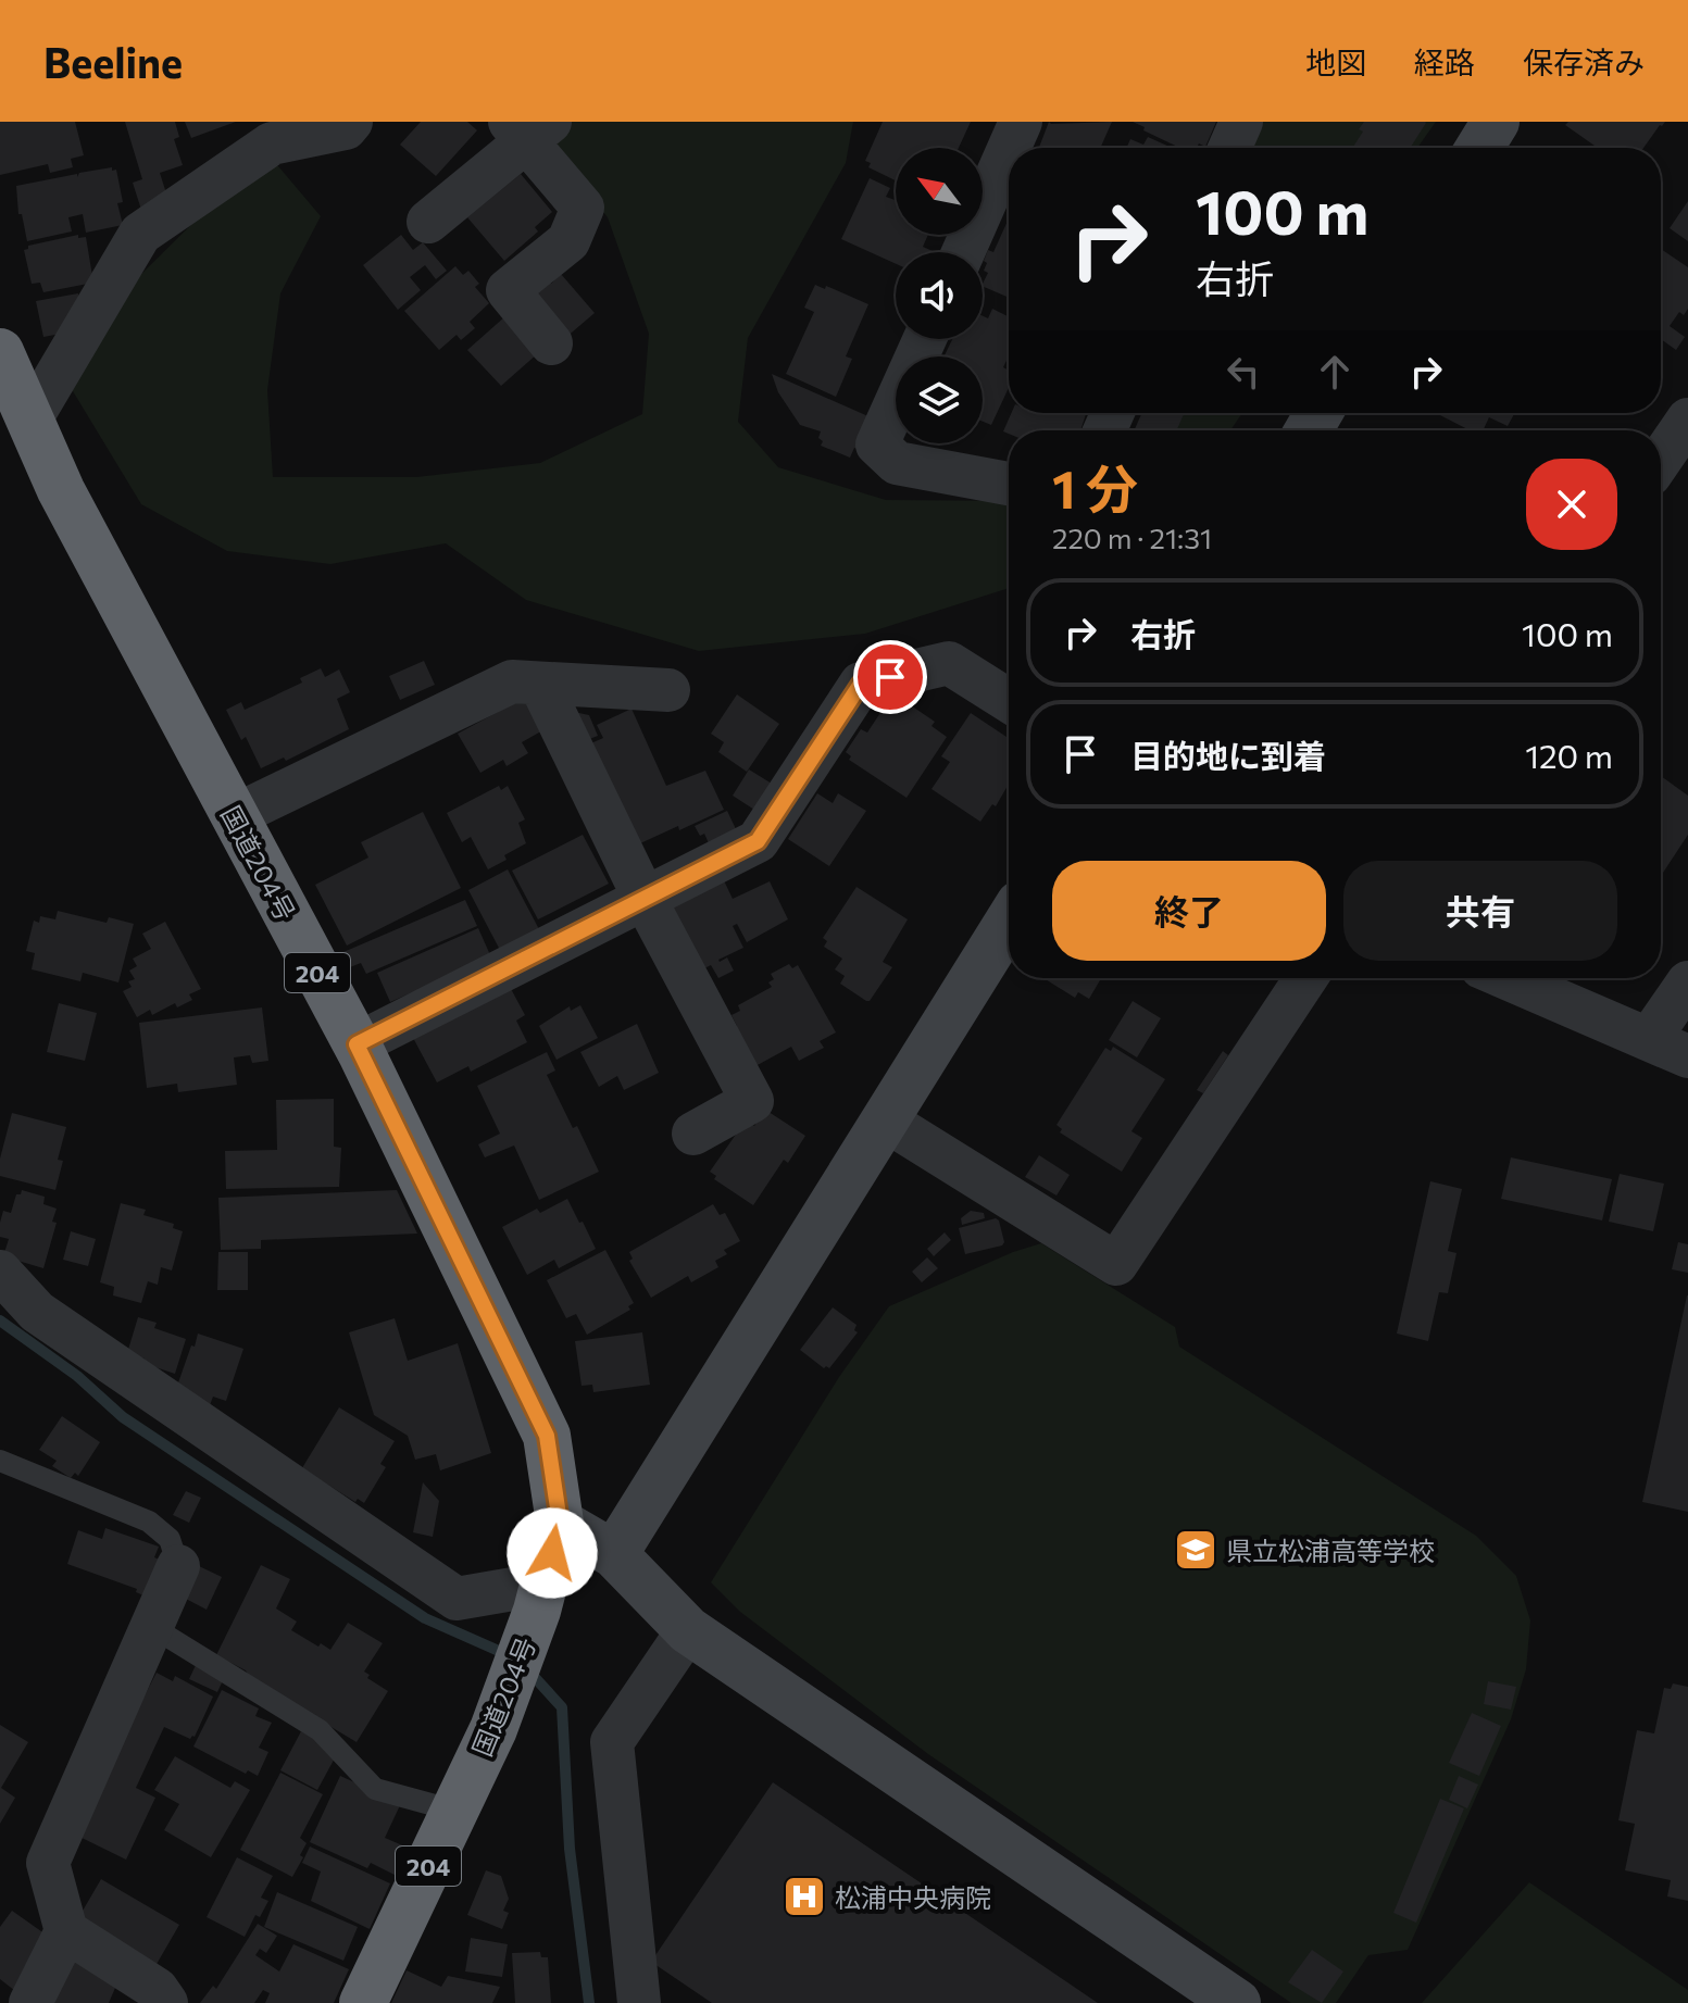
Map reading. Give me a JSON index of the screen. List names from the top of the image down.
{
  "streets": {
    "highway": ["国道204号", "204"]
  },
  "places": {
    "school or university": ["県立松浦高等学校"],
    "hospital": ["松浦中央病院"]
  },
  "north": "top left",
  "page": {
    "header": "Beeline",
    "nav": ["地図", "経路", "保存済み"],
    "turn": ["100 m", "右折"],
    "heading": ["1 分", "220 m · 21:31"],
    "list": [
      {
        "name": "右折",
        "value": "100 m"
      },
      {
        "name": "目的地に到着",
        "value": "120 m"
      }
    ],
    "buttons": ["終了", "共有"]
  }
}
